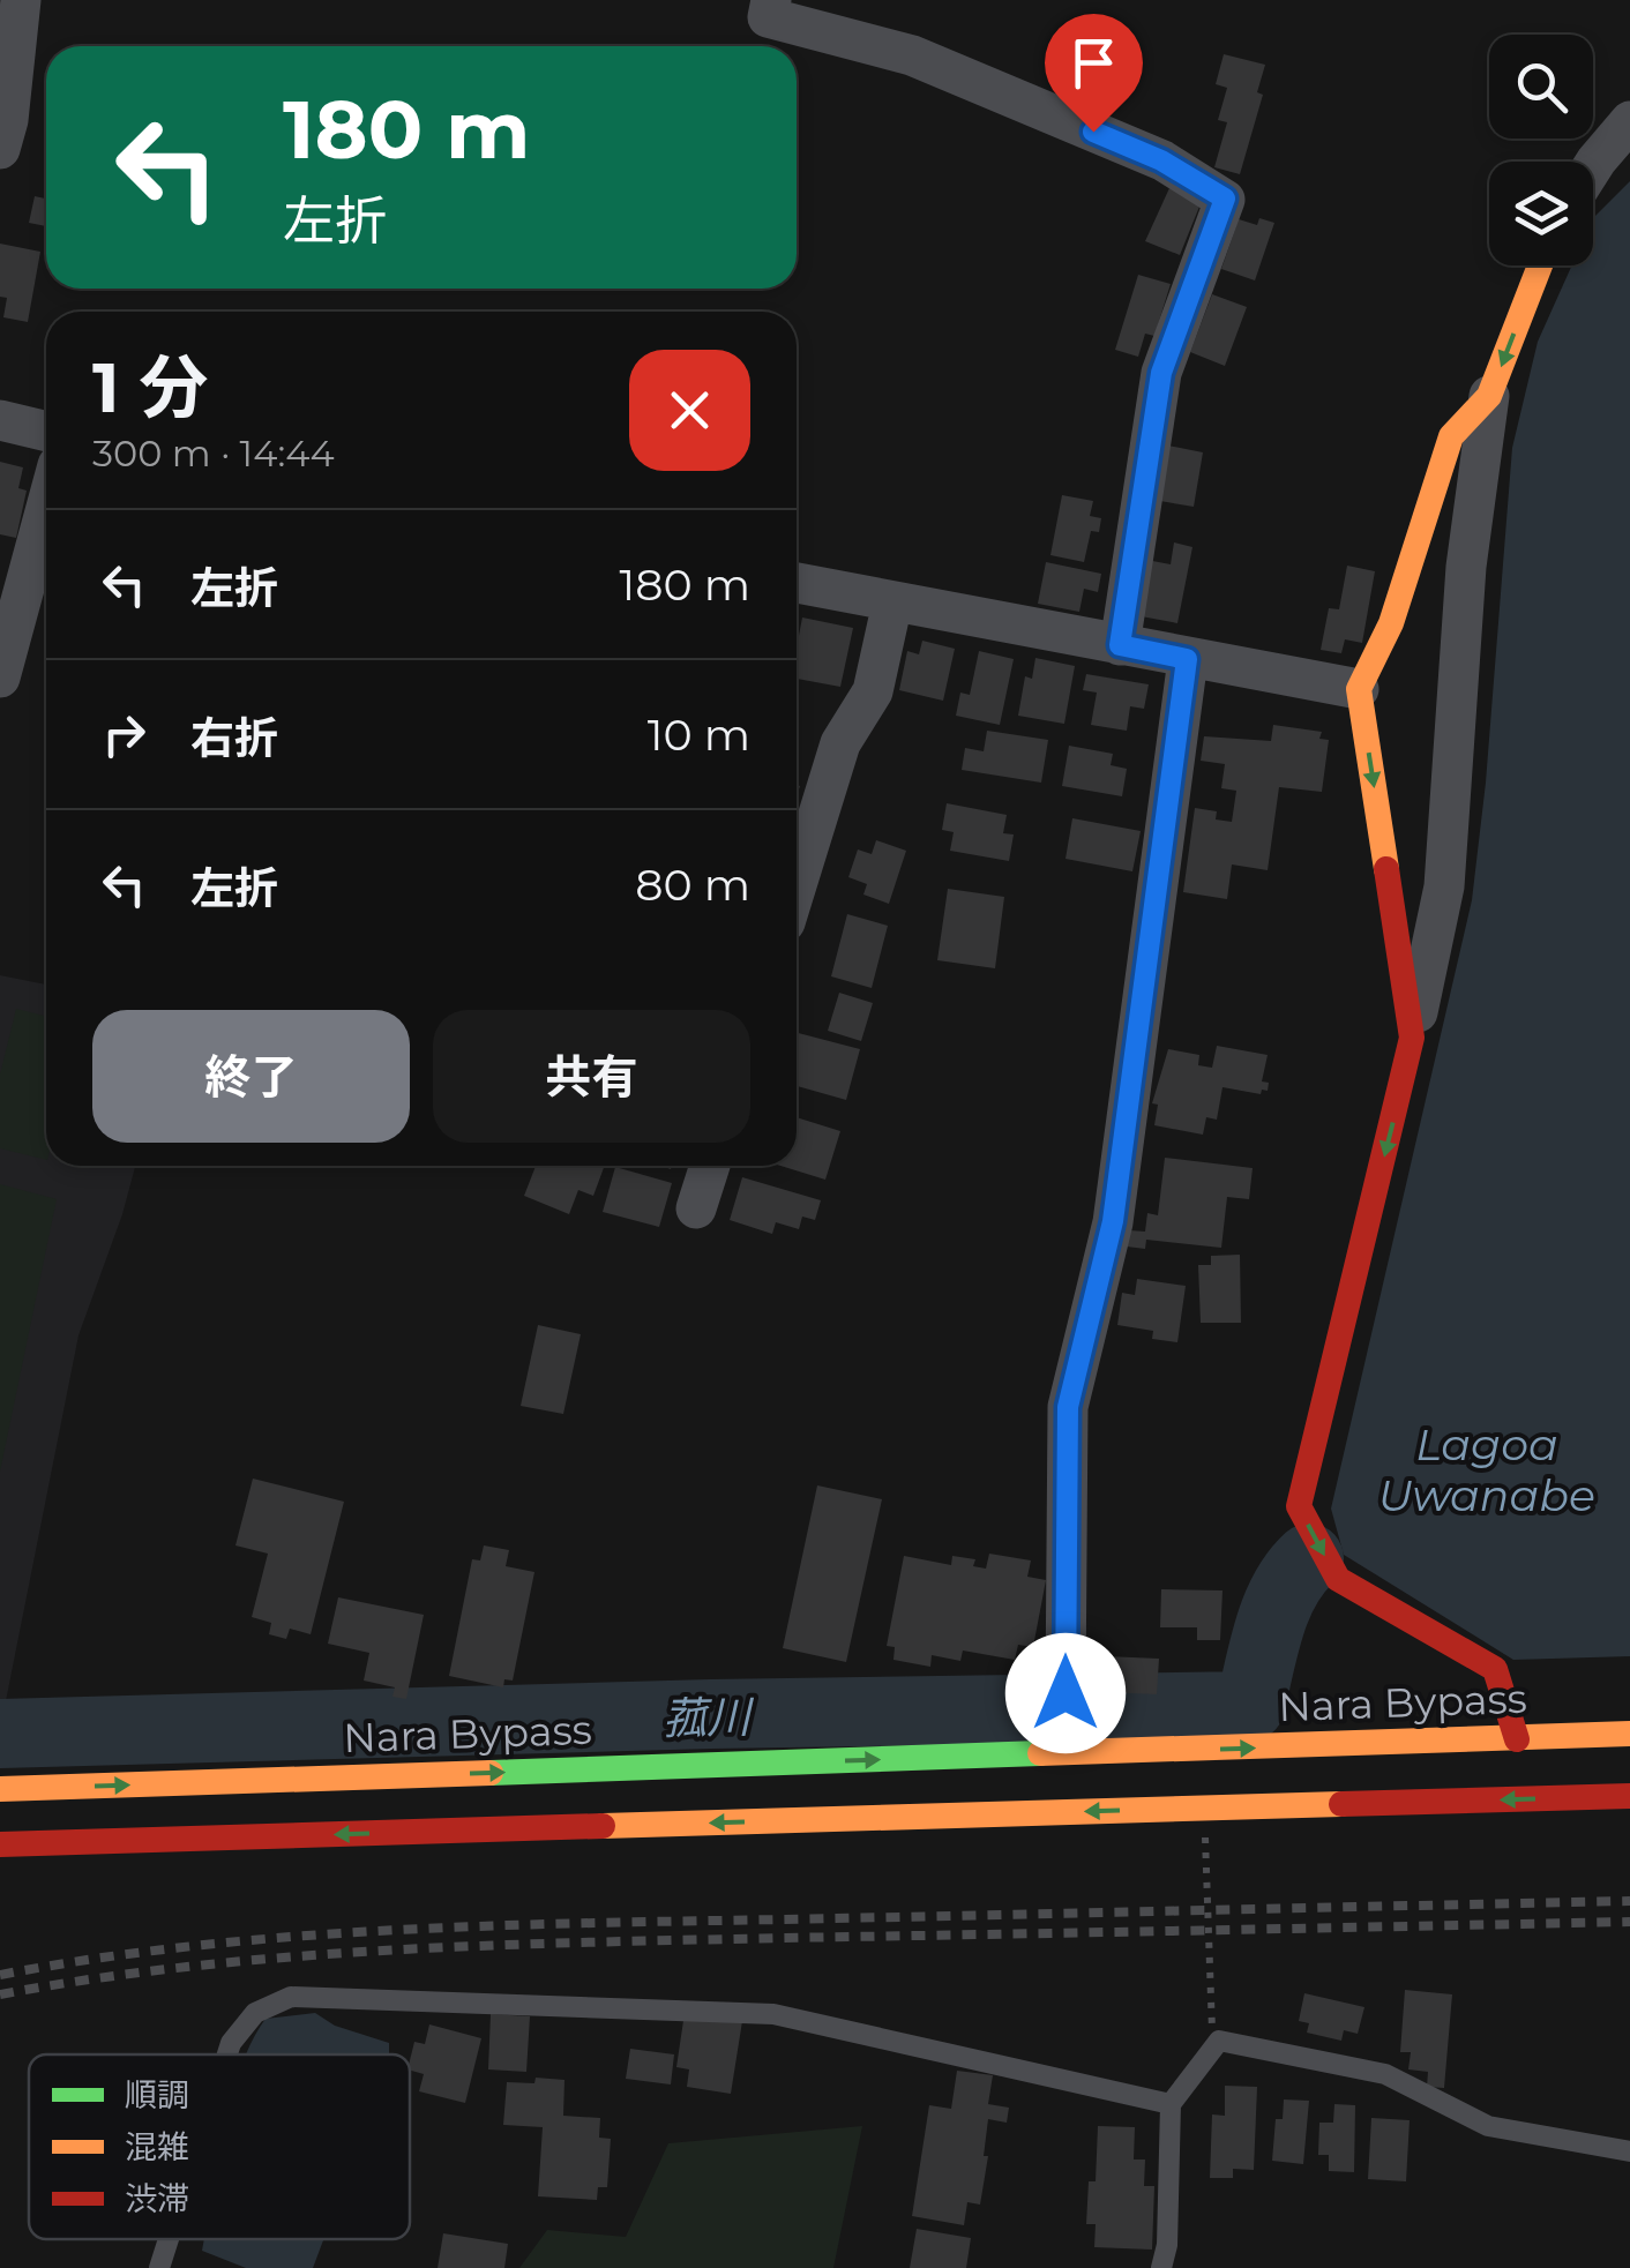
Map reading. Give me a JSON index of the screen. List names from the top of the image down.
{
  "streets": {
    "main road": ["Nara Bypass"]
  },
  "water": ["Lagoa Uwanabe", "菰川"],
  "legend": ["順調", "混雑", "渋滞"],
  "page": {
    "turn": ["180 m", "左折"],
    "heading": ["1 分", "300 m · 14:44"],
    "list": [
      {
        "name": "左折",
        "value": "180 m"
      },
      {
        "name": "右折",
        "value": "10 m"
      },
      {
        "name": "左折",
        "value": "80 m"
      }
    ],
    "buttons": ["終了", "共有"]
  }
}
